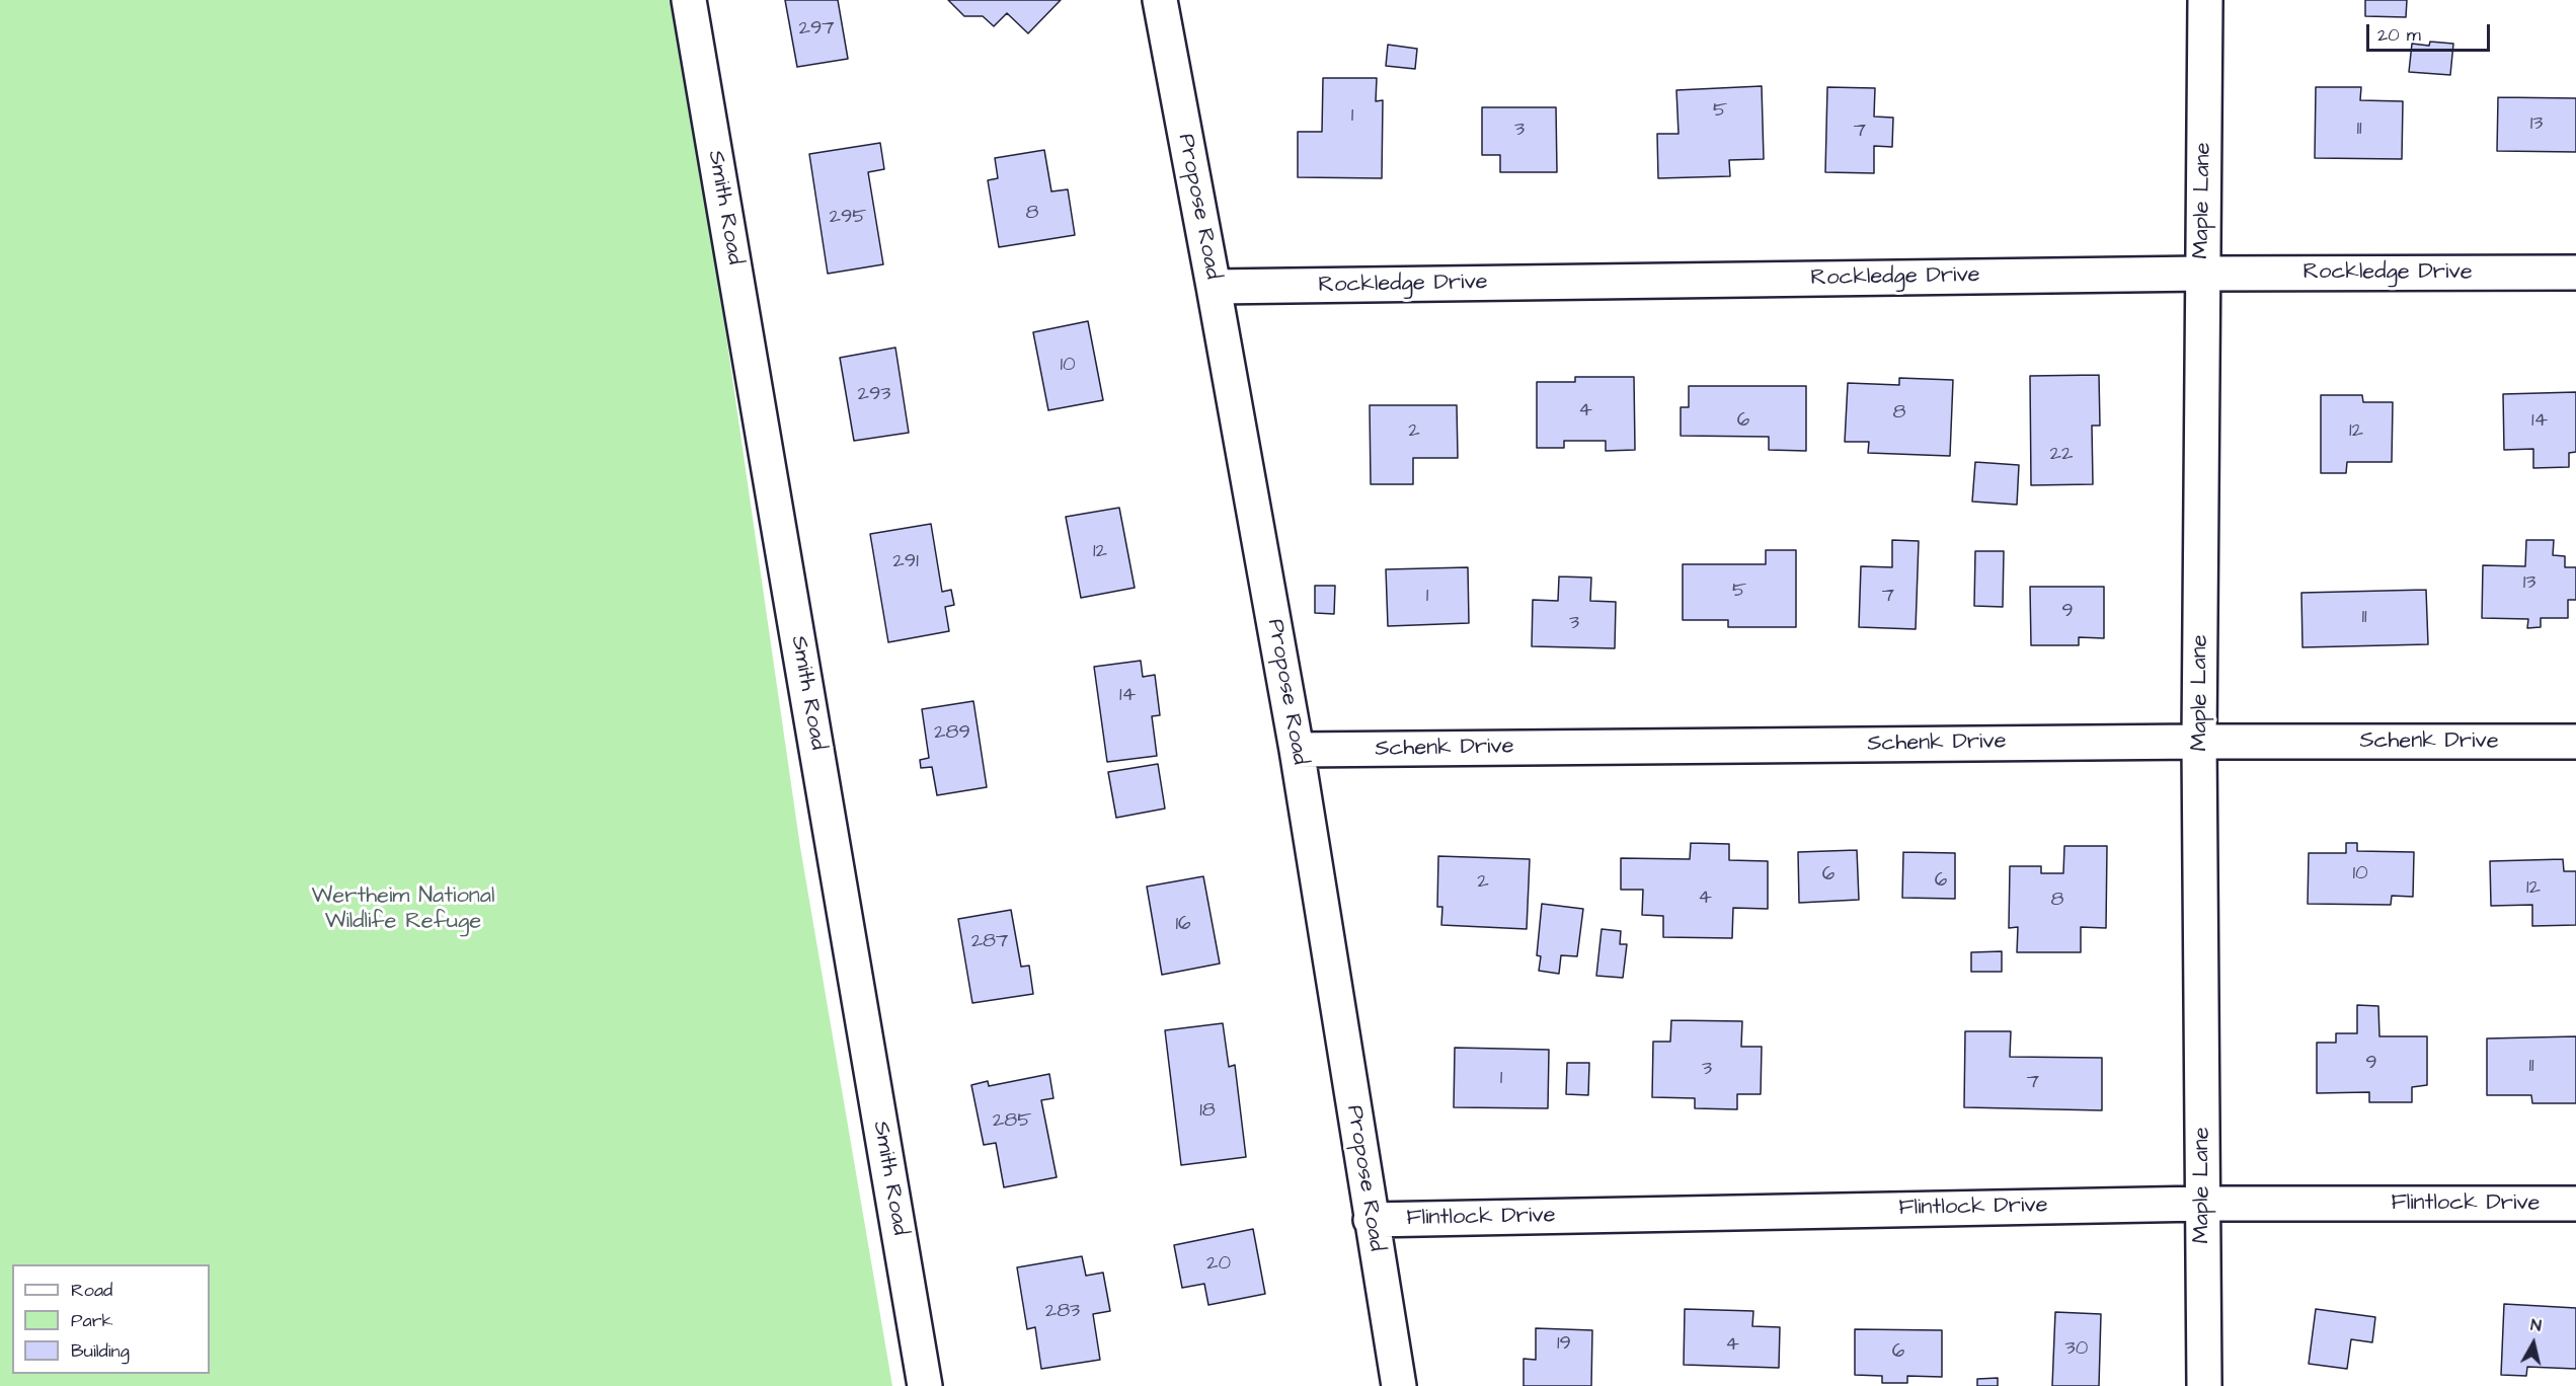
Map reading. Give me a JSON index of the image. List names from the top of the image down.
{
  "streets": {
    "street": [
      "Maple Lane",
      "Propose Road",
      "Smith Road",
      "Rockledge Drive",
      "Schenk Drive",
      "Flintlock Drive"
    ]
  },
  "crossings": [
    ["Maple Lane", "Rockledge Drive"],
    ["Maple Lane", "Schenk Drive"],
    ["Maple Lane", "Flintlock Drive"],
    ["Propose Road", "Rockledge Drive"],
    ["Propose Road", "Schenk Drive"],
    ["Propose Road", "Flintlock Drive"]
  ],
  "parks": ["Wertheim National Wildlife Refuge"],
  "house_numbers": [
    "297",
    "5",
    "1",
    "13",
    "11",
    "3",
    "7",
    "8",
    "295",
    "10",
    "293",
    "4",
    "8",
    "6",
    "14",
    "2",
    "12",
    "22",
    "12",
    "291",
    "13",
    "5",
    "1",
    "7",
    "9",
    "11",
    "3",
    "14",
    "289",
    "10",
    "6",
    "6",
    "2",
    "12",
    "4",
    "8",
    "16",
    "287",
    "9",
    "11",
    "3",
    "1",
    "7",
    "18",
    "285",
    "20",
    "283",
    "19",
    "4",
    "30",
    "6"
  ],
  "legend": ["Road", "Park", "Building"],
  "scale_bar": "20 m",
  "north": "top"
}
